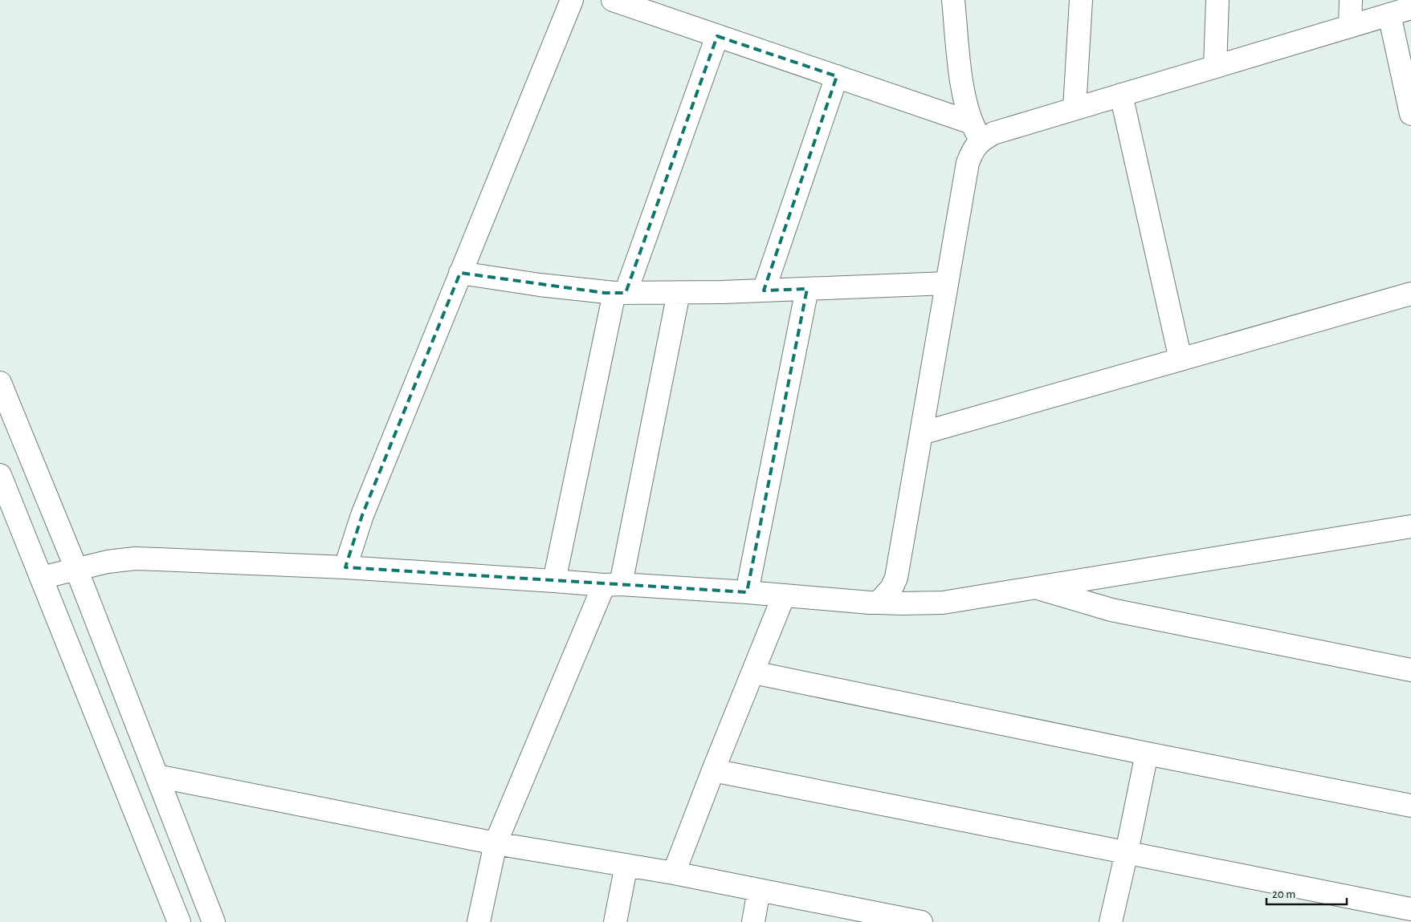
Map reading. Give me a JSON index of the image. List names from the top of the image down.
{
  "scale_bar": "20 m"
}
